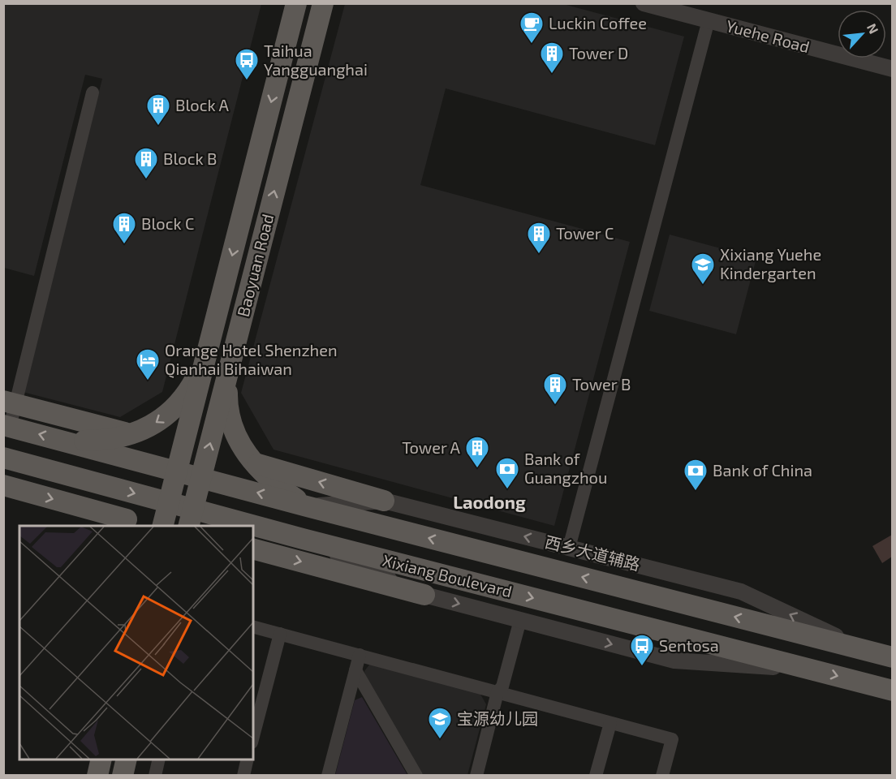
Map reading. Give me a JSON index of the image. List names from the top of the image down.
{
  "streets": {
    "main road": ["Baoyuan Road", "Xixiang Boulevard"],
    "street": ["Yuehe Road", "西乡大道辅路"]
  },
  "crossings": [
    ["Baoyuan Road", "Xixiang Boulevard"],
    ["西乡大道辅路", "Xixiang Boulevard"]
  ],
  "districts": ["Laodong"],
  "places": {
    "cafe": ["Luckin Coffee"],
    "building": [
      "Tower D",
      "Block A",
      "Block B",
      "Block C",
      "Tower C",
      "Tower B",
      "Tower A"
    ],
    "bus stop": ["Taihua Yangguanghai", "Sentosa"],
    "school or university": ["Xixiang Yuehe Kindergarten", "宝源幼儿园"],
    "hotel": ["Orange Hotel Shenzhen Qianhai Bihaiwan"],
    "bank": ["Bank of Guangzhou", "Bank of China"]
  },
  "north": "top right"
}
